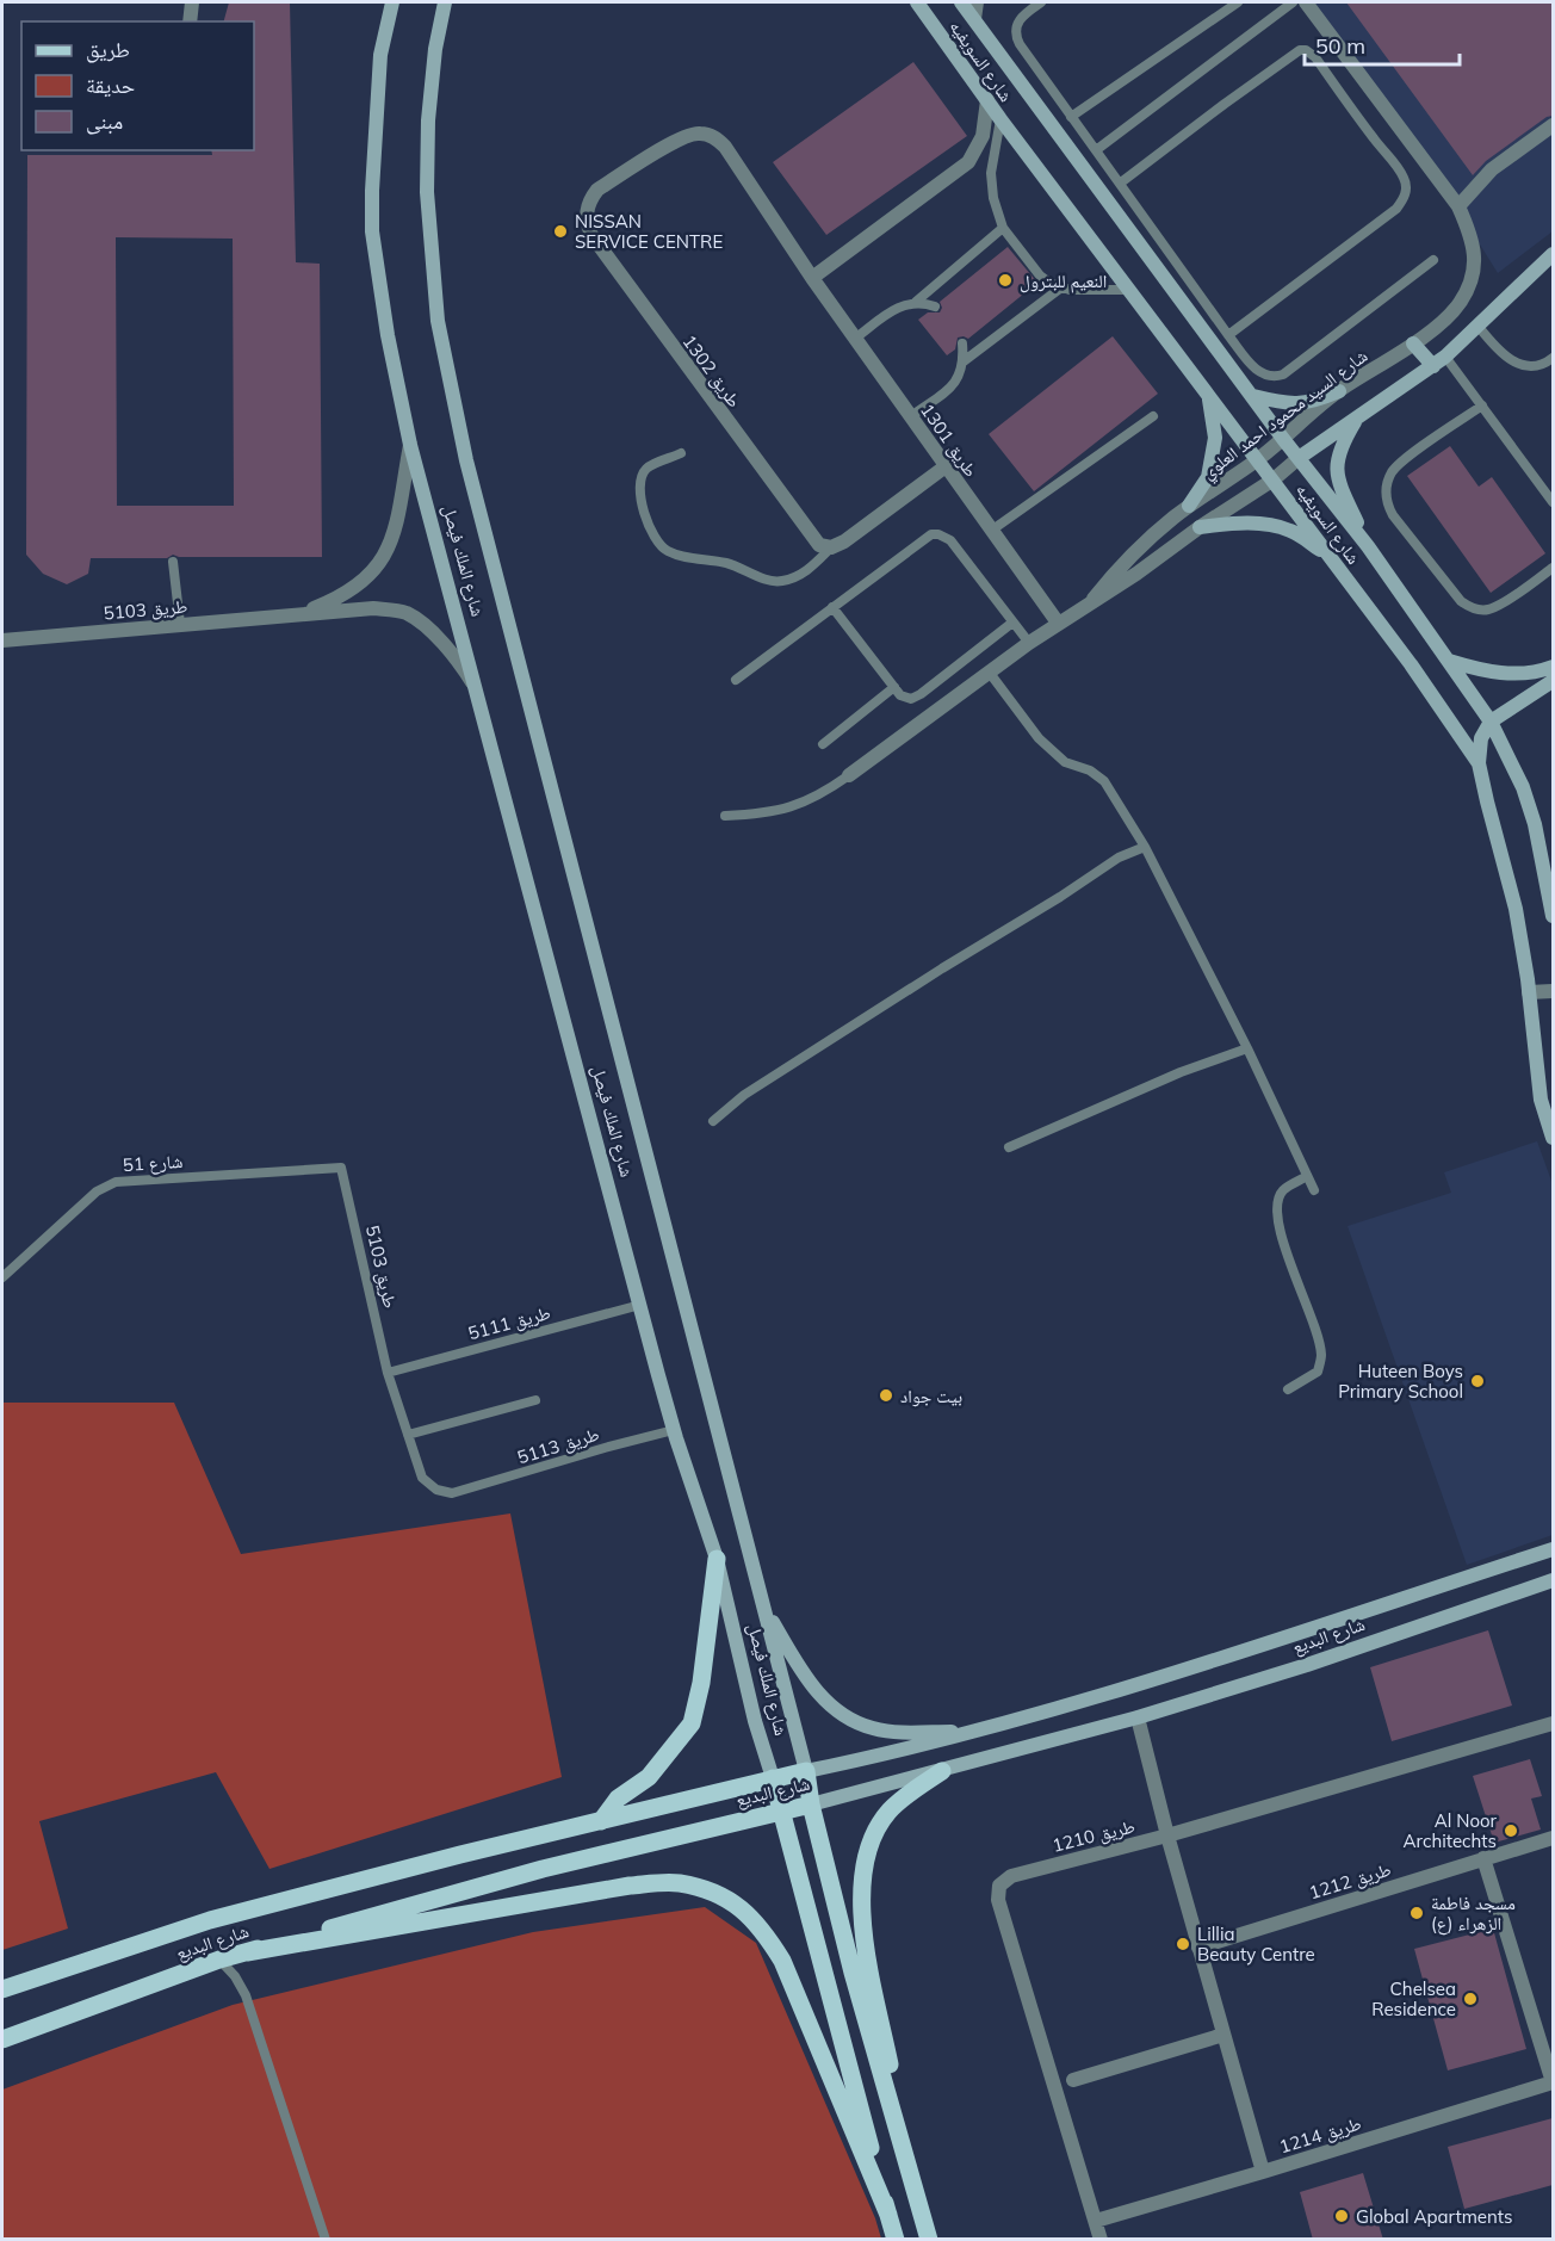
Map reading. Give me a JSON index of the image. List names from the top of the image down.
{
  "streets": {
    "main road": ["شارع الملك فيصل", "شارع البديع"],
    "street": [
      "شارع السويفيه",
      "طريق 1302",
      "شارع السيد محمود احمد العلوي",
      "طريق 1301",
      "طريق 5103",
      "طريق 1210",
      "طريق 1212",
      "طريق 1214"
    ],
    "lane": ["شارع 51", "طريق 5111", "طريق 5113"]
  },
  "crossings": [
    ["شارع السويفيه", "شارع السيد محمود احمد العلوي"],
    ["طريق 1302", "طريق 1301"],
    ["شارع السيد محمود احمد العلوي", "طريق 1301"],
    ["شارع الملك فيصل", "طريق 5103"],
    ["شارع الملك فيصل", "طريق 5111"],
    ["شارع الملك فيصل", "طريق 5113"],
    ["شارع الملك فيصل", "شارع البديع"],
    ["طريق 5103", "شارع 51"],
    ["طريق 5103", "طريق 5111"],
    ["طريق 5103", "طريق 5113"],
    ["طريق 1210", "طريق 1214"]
  ],
  "places": [
    "NISSAN SERVICE CENTRE",
    "النعيم للبترول",
    "Huteen Boys Primary School",
    "بيت جواد",
    "Al Noor Architechts",
    "مسجد فاطمة الزهراء (ع)",
    "Lillia Beauty Centre",
    "Chelsea Residence",
    "Global Apartments"
  ],
  "legend": ["طريق", "حديقة", "مبنى"],
  "scale_bar": "50 m"
}
